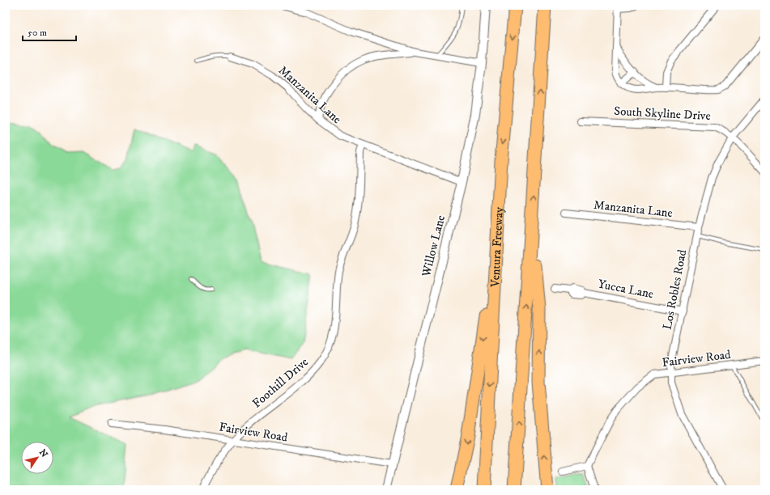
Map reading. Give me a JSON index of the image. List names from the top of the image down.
{
  "streets": {
    "highway": ["Ventura Freeway"],
    "street": [
      "Manzanita Lane",
      "South Skyline Drive",
      "Willow Lane",
      "Yucca Lane",
      "Los Robles Road",
      "Fairview Road",
      "Foothill Drive"
    ]
  },
  "crossings": [
    ["Manzanita Lane", "Willow Lane"],
    ["Manzanita Lane", "Los Robles Road"],
    ["Manzanita Lane", "Foothill Drive"],
    ["South Skyline Drive", "Los Robles Road"],
    ["Willow Lane", "Fairview Road"],
    ["Yucca Lane", "Los Robles Road"],
    ["Los Robles Road", "Fairview Road"],
    ["Fairview Road", "Foothill Drive"]
  ],
  "scale_bar": "50 m",
  "north": "top right"
}
